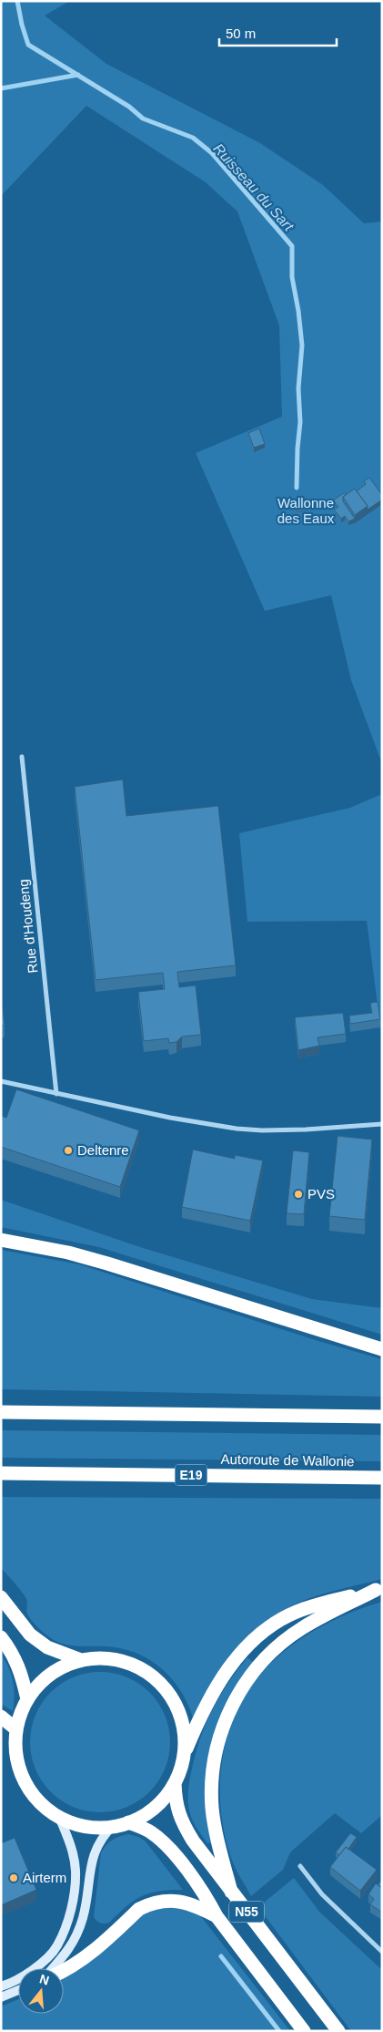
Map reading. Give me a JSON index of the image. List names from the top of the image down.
{
  "streets": {
    "highway": ["Autoroute de Wallonie", "E19", "N55"],
    "street": ["Rue d'Houdeng"]
  },
  "water": ["Ruisseau du Sart"],
  "parks": ["Wallonne des Eaux"],
  "places": ["Deltenre", "PVS", "Airterm"],
  "scale_bar": "50 m",
  "north": "top"
}
